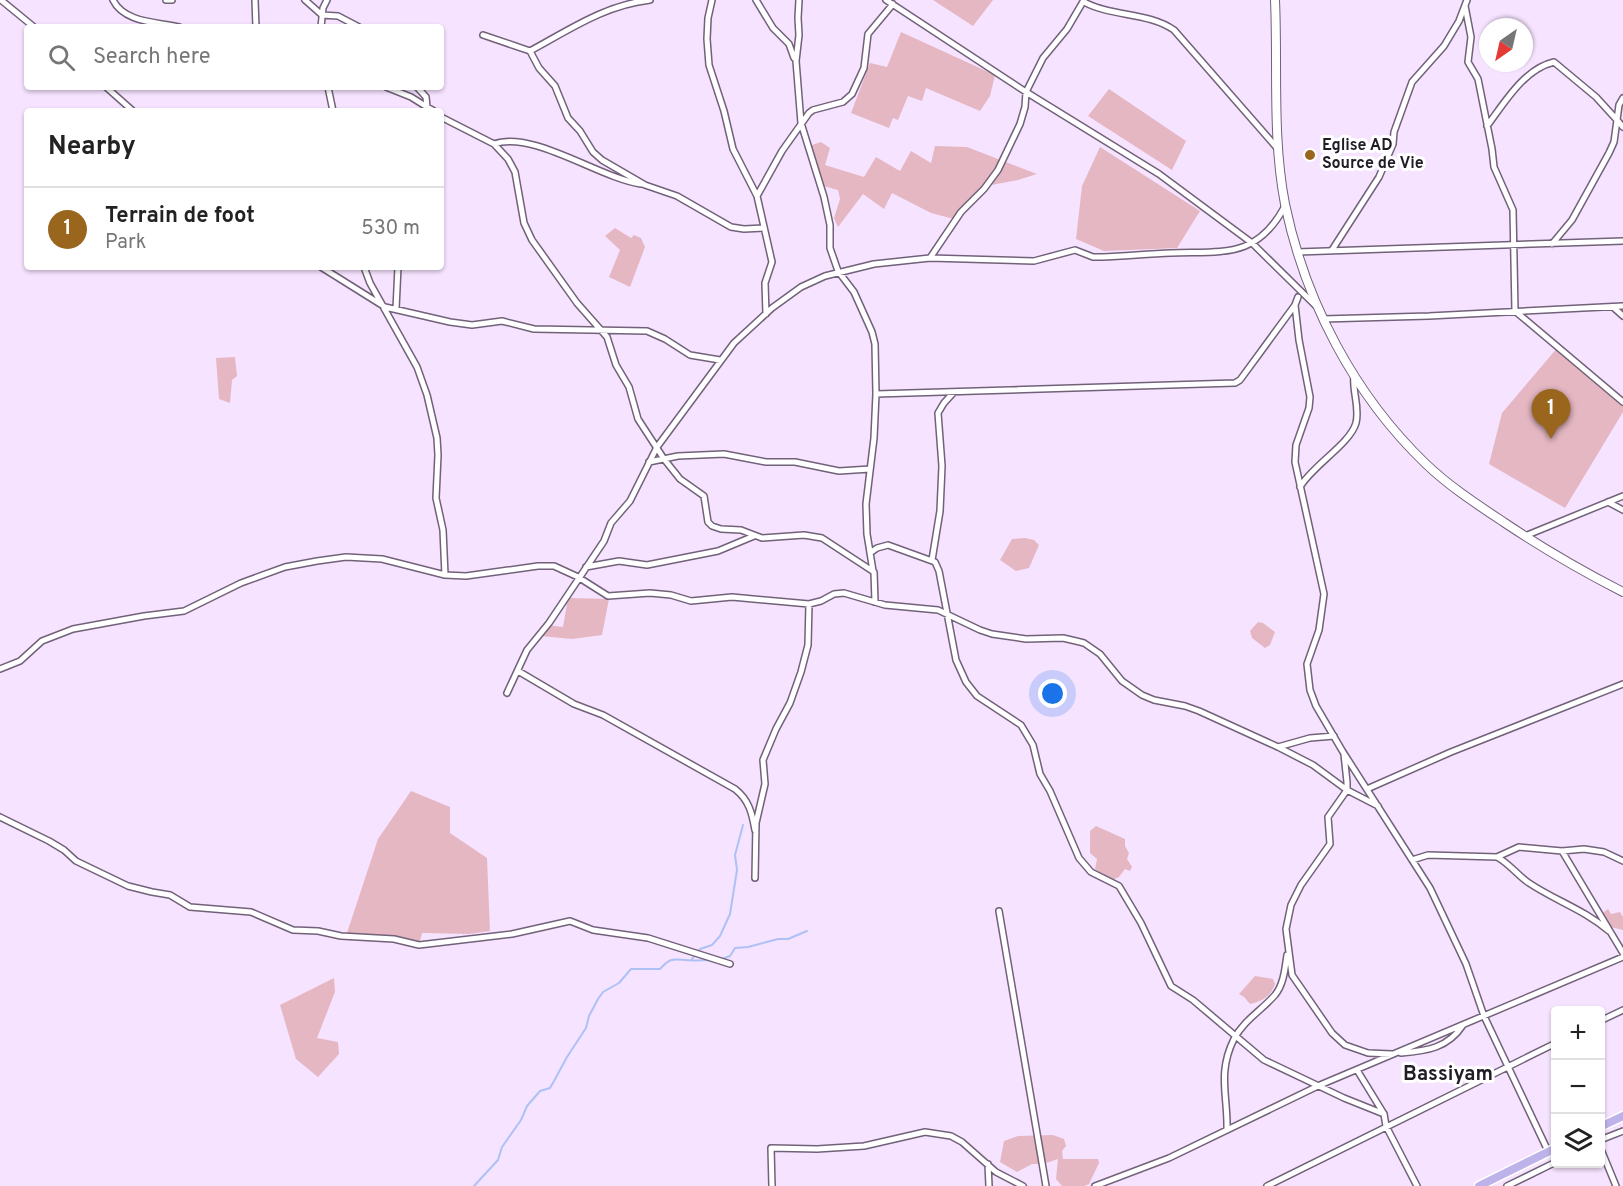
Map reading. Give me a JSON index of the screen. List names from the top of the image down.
{
  "districts": ["Bassiyam"],
  "places": ["Eglise AD Source de Vie"],
  "north": "bottom left",
  "page": {
    "search": "Search here",
    "heading": "Nearby",
    "list": [
      {
        "mark": "1",
        "name": "Terrain de foot",
        "note": "Park",
        "value": "530 m"
      }
    ],
    "pins": "1",
    "map_buttons": ["+", "−"]
  }
}
